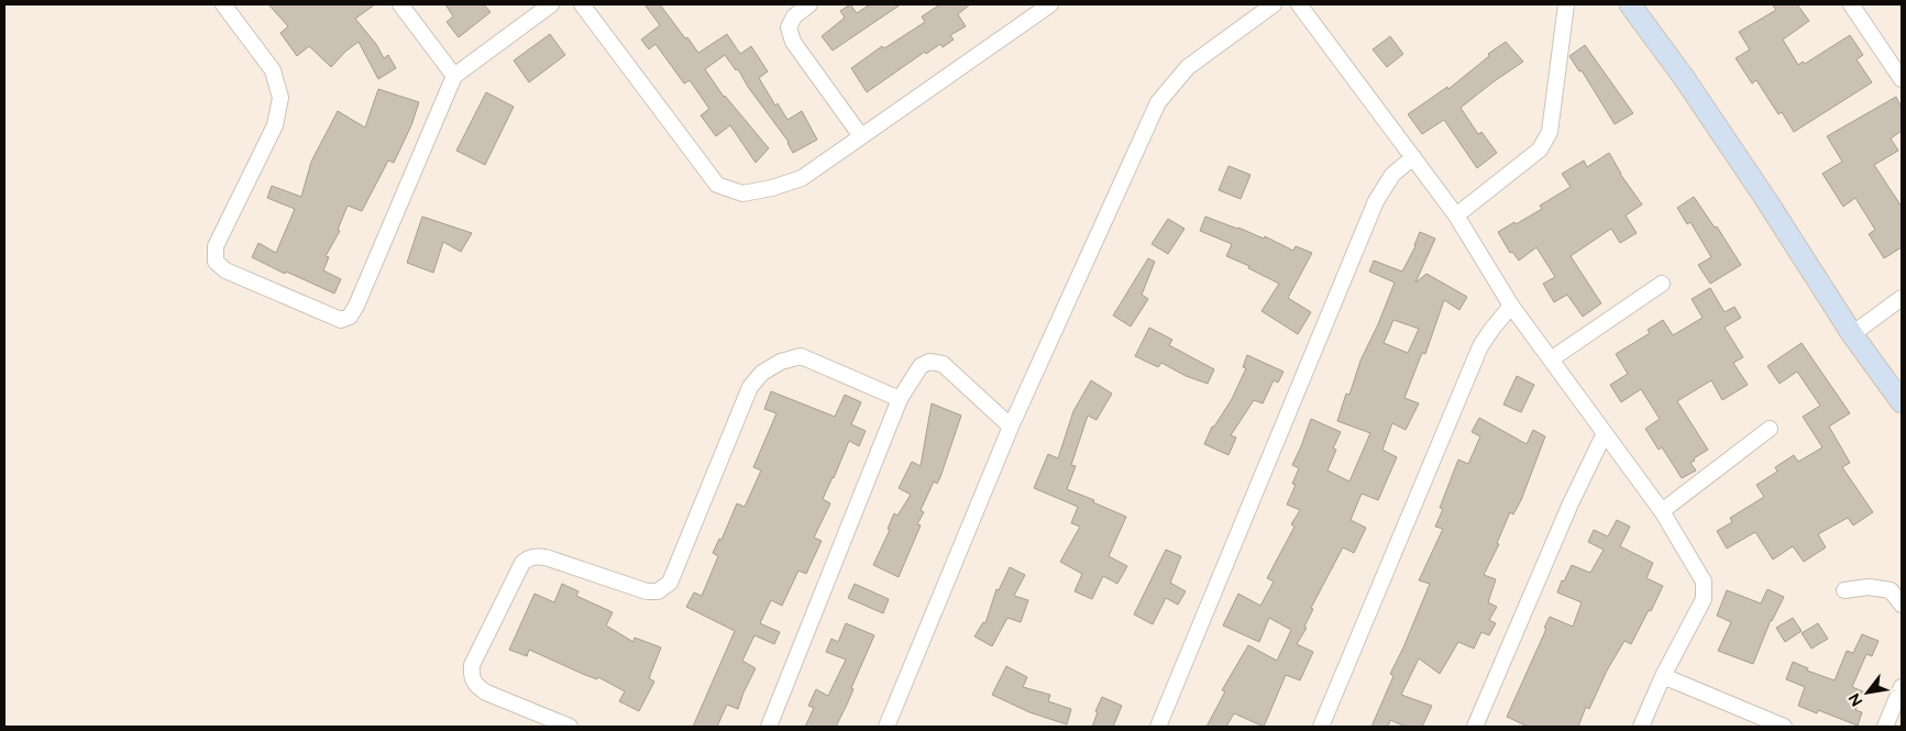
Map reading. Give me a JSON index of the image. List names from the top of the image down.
{
  "north": "bottom left"
}
